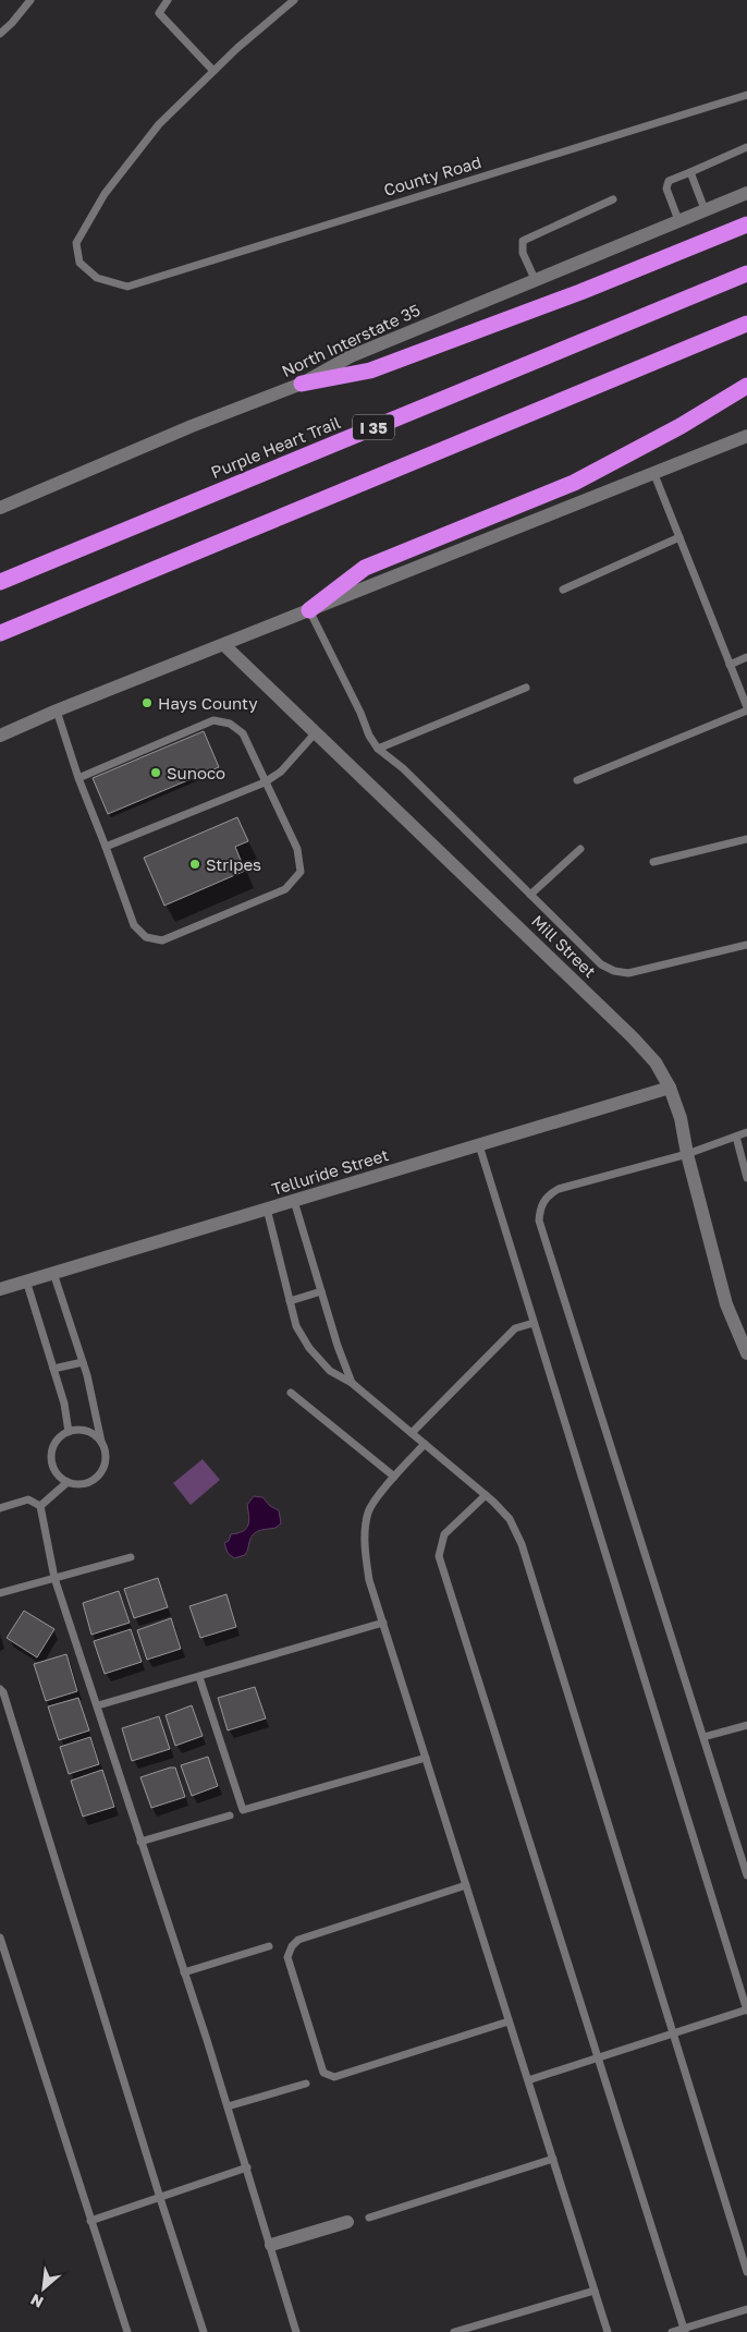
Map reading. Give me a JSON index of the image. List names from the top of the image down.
{
  "streets": {
    "highway": ["I 35", "Purple Heart Trail"],
    "street": ["North Interstate 35", "Mill Street", "Telluride Street"],
    "lane": ["County Road"]
  },
  "crossings": [
    ["Mill Street", "Telluride Street"]
  ],
  "places": ["Hays County", "Sunoco", "Stripes"],
  "north": "bottom left"
}
